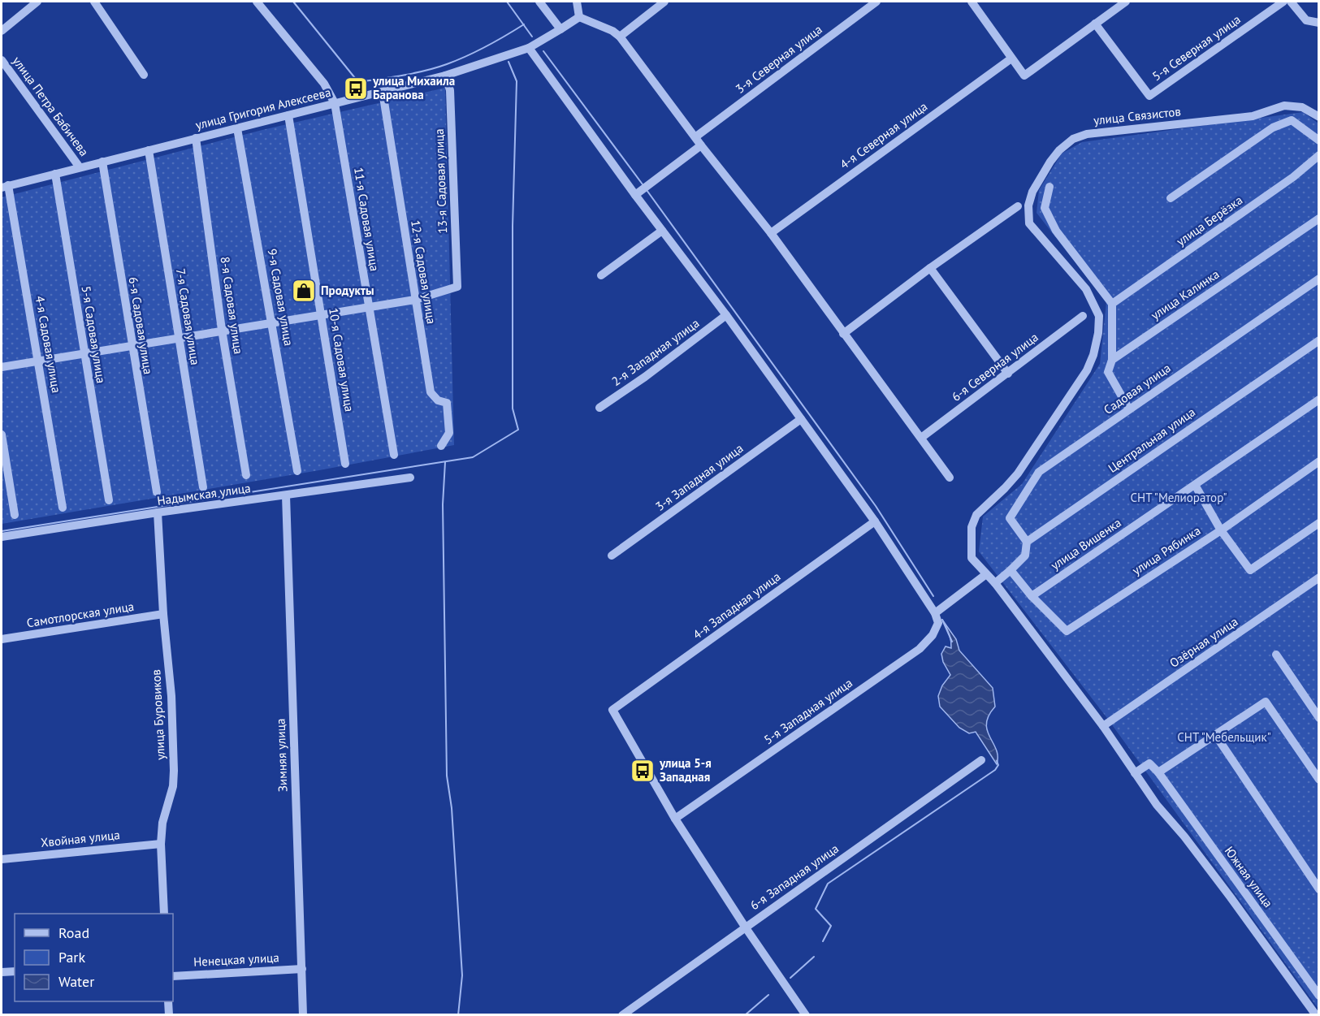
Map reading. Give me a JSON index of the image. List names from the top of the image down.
{
  "streets": {
    "street": [
      "5-я Северная улица",
      "3-я Северная улица",
      "улица Петра Бабичева",
      "улица Григория Алексеева",
      "улица Связистов",
      "4-я Северная улица",
      "13-я Садовая улица",
      "11-я Садовая улица",
      "улица Берёзка",
      "12-я Садовая улица",
      "улица Калинка",
      "9-я Садовая улица",
      "8-я Садовая улица",
      "7-я Садовая улица",
      "6-я Садовая улица",
      "5-я Садовая улица",
      "4-я Садовая улица",
      "2-я Западная улица",
      "10-я Садовая улица",
      "6-я Северная улица",
      "Садовая улица",
      "Центральная улица",
      "3-я Западная улица",
      "Надымская улица",
      "улица Вишенка",
      "улица Рябинка",
      "4-я Западная улица",
      "Самотлорская улица",
      "Озёрная улица",
      "5-я Западная улица",
      "улица Буровиков",
      "Зимняя улица",
      "Хвойная улица",
      "6-я Западная улица",
      "Южная улица",
      "Ненецкая улица"
    ]
  },
  "crossings": [
    ["улица Петра Бабичева", "улица Григория Алексеева"],
    ["улица Григория Алексеева", "13-я Садовая улица"],
    ["улица Григория Алексеева", "11-я Садовая улица"],
    ["улица Григория Алексеева", "12-я Садовая улица"],
    ["улица Григория Алексеева", "9-я Садовая улица"],
    ["улица Григория Алексеева", "8-я Садовая улица"],
    ["улица Григория Алексеева", "7-я Садовая улица"],
    ["улица Григория Алексеева", "6-я Садовая улица"],
    ["улица Григория Алексеева", "5-я Садовая улица"],
    ["улица Григория Алексеева", "4-я Садовая улица"],
    ["улица Григория Алексеева", "10-я Садовая улица"],
    ["13-я Садовая улица", "12-я Садовая улица"],
    ["Садовая улица", "Центральная улица"],
    ["Надымская улица", "улица Буровиков"],
    ["Надымская улица", "Зимняя улица"],
    ["улица Вишенка", "улица Рябинка"],
    ["4-я Западная улица", "5-я Западная улица"],
    ["Самотлорская улица", "улица Буровиков"],
    ["улица Буровиков", "Хвойная улица"],
    ["Зимняя улица", "Ненецкая улица"]
  ],
  "parks": ["СНТ \"Мелиоратор\"", "СНТ \"Мебельщик\""],
  "places": {
    "bus stop": ["улица Михаила Баранова", "улица 5-я Западная"],
    "shop": ["Продукты"]
  },
  "legend": ["Road", "Park", "Water"]
}
